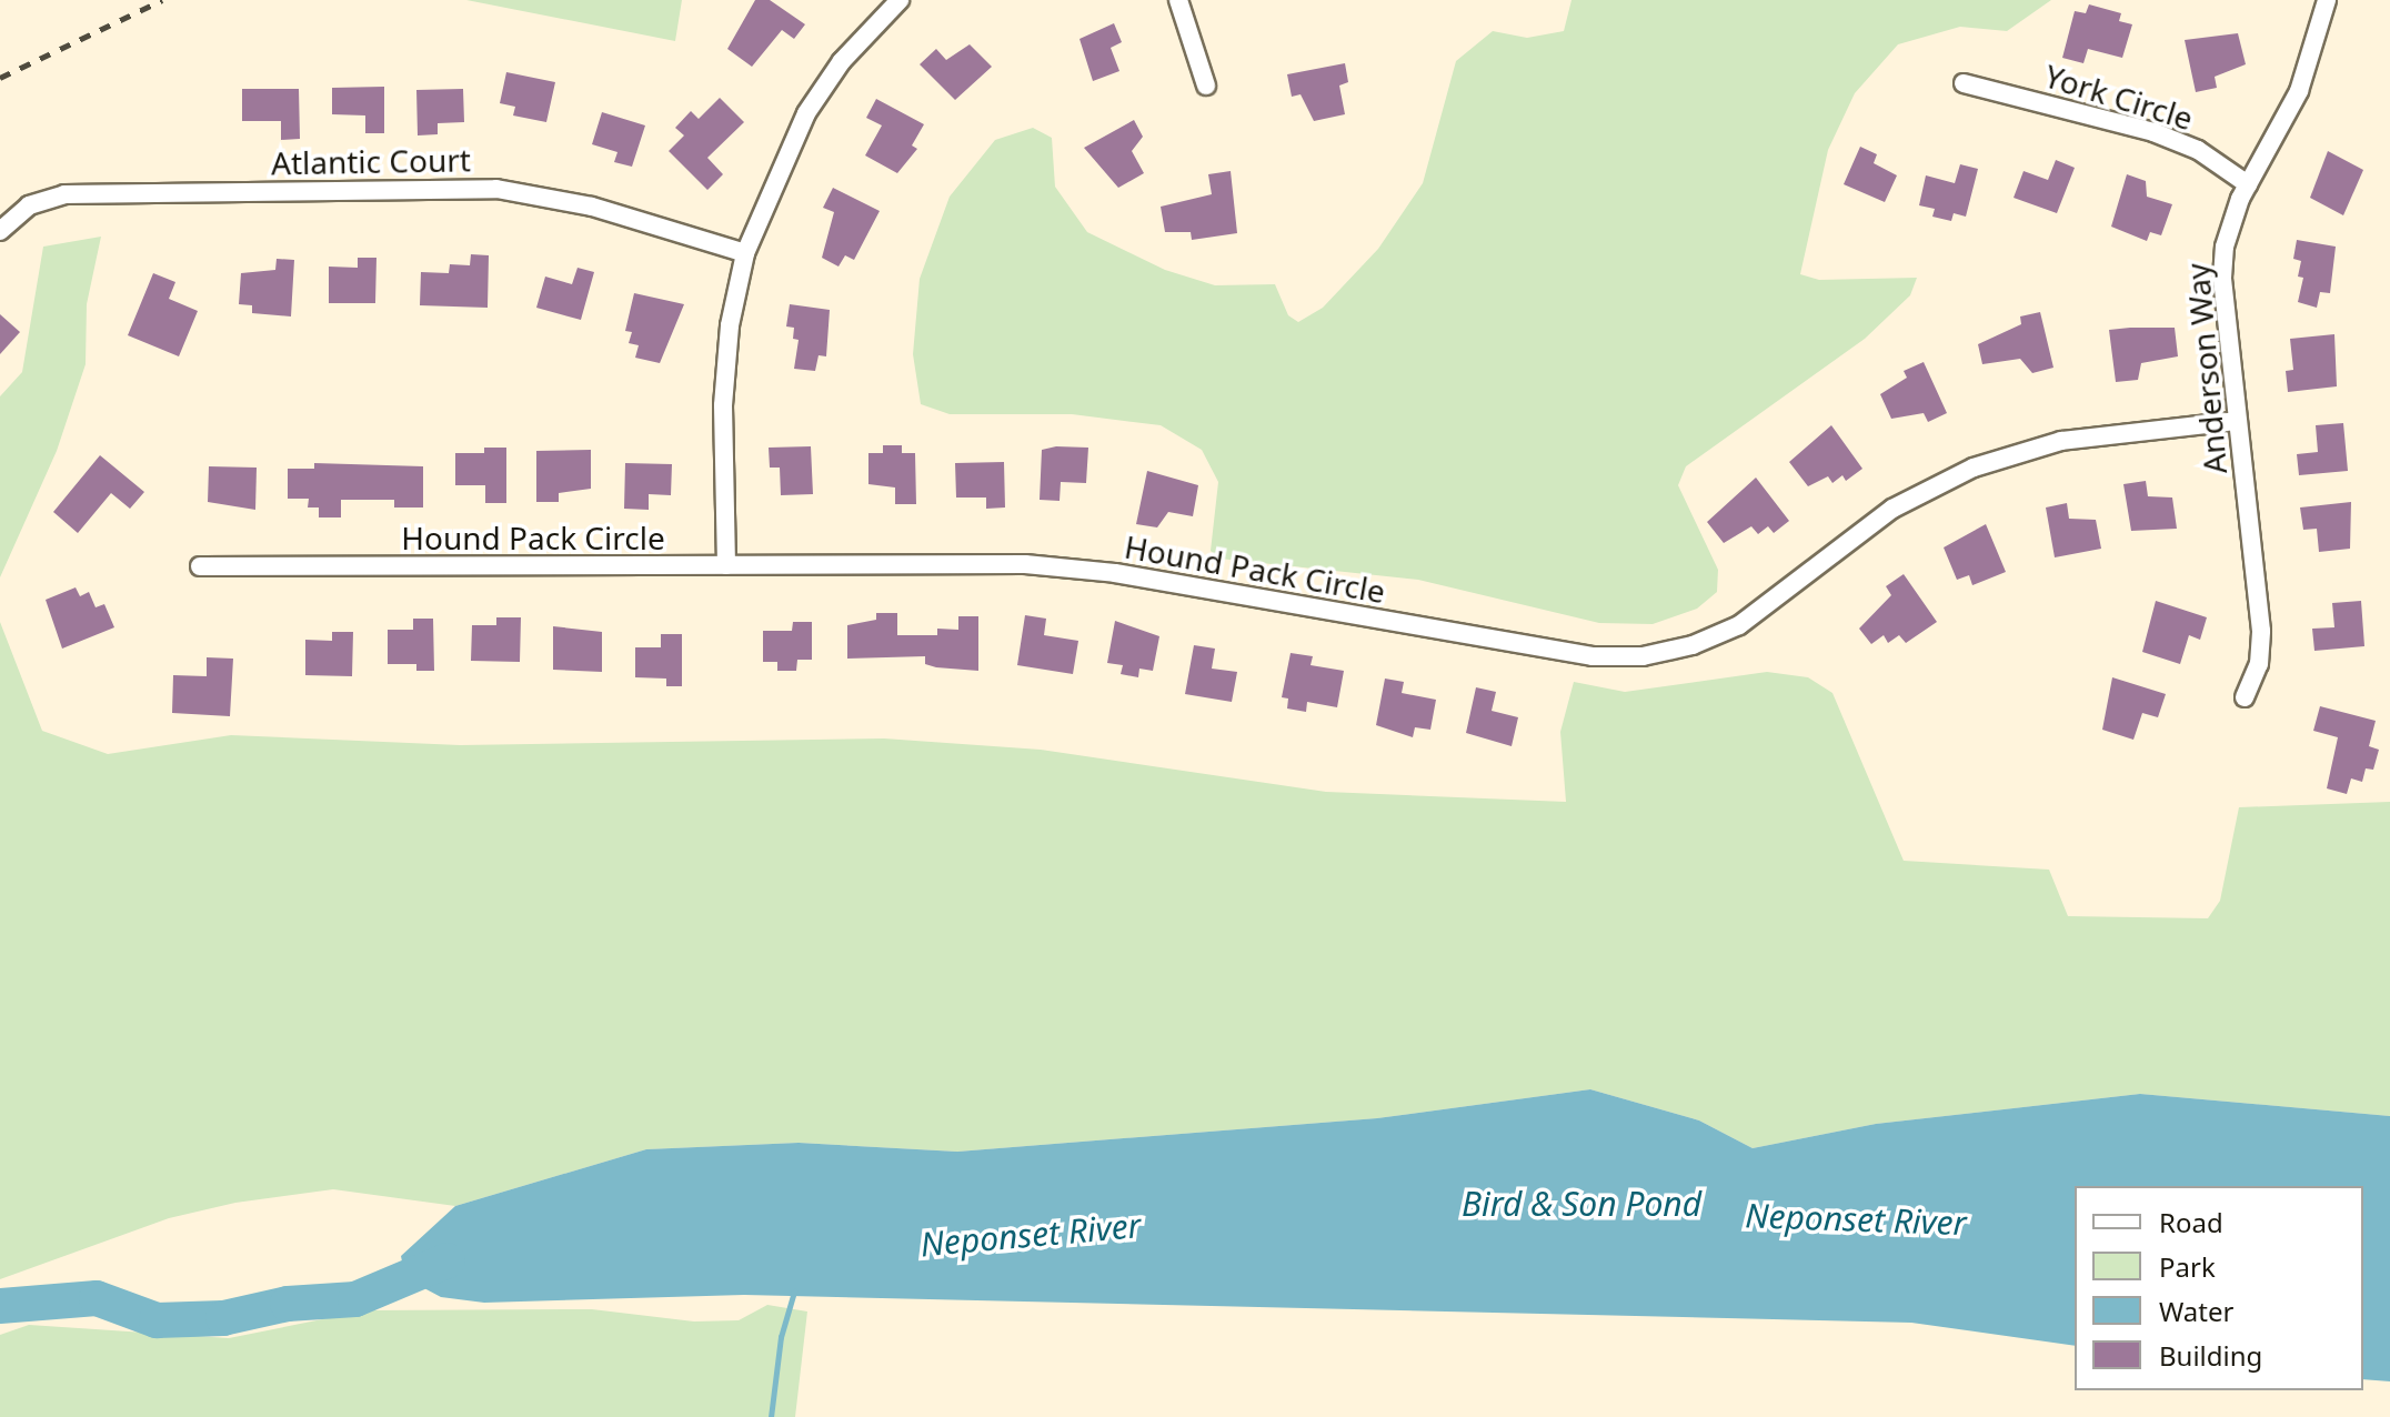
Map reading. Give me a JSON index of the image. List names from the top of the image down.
{
  "streets": {
    "street": [
      "York Circle",
      "Atlantic Court",
      "Anderson Way",
      "Hound Pack Circle"
    ]
  },
  "crossings": [
    ["York Circle", "Anderson Way"],
    ["Anderson Way", "Hound Pack Circle"]
  ],
  "water": ["Bird & Son Pond", "Neponset River"],
  "legend": [
    "Road",
    "Park",
    "Water",
    "Building"
  ]
}
